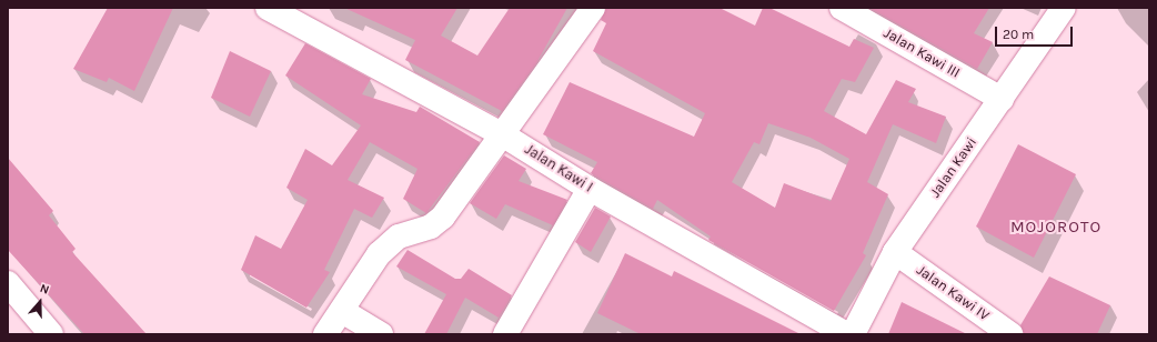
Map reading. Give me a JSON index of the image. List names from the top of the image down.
{
  "streets": {
    "street": [
      "Jalan Kawi III",
      "Jalan Kawi",
      "Jalan Kawi I",
      "Jalan Kawi IV"
    ]
  },
  "crossings": [
    ["Jalan Kawi III", "Jalan Kawi"],
    ["Jalan Kawi", "Jalan Kawi IV"]
  ],
  "districts": ["MOJOROTO"],
  "scale_bar": "20 m",
  "north": "top"
}
